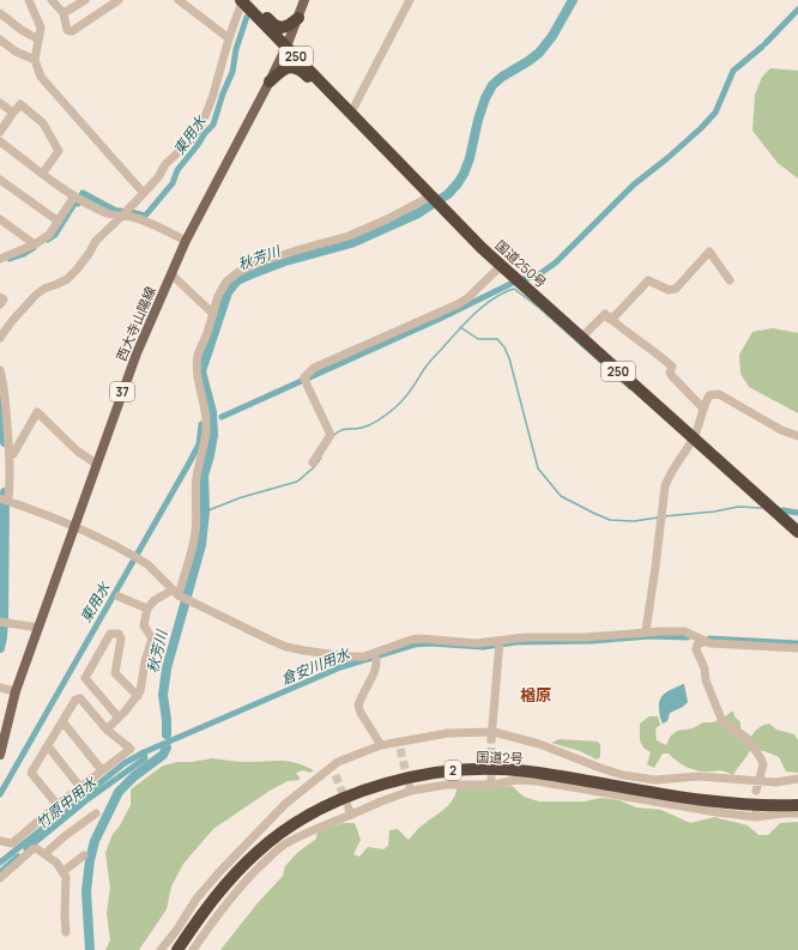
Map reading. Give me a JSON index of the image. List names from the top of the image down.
{
  "streets": {
    "highway": [
      "250",
      "国道250号",
      "国道2号",
      "2"
    ],
    "main road": ["西大寺山陽線", "37"]
  },
  "crossings": [
    ["250", "国道250号"],
    ["250", "西大寺山陽線"],
    ["国道250号", "西大寺山陽線"]
  ],
  "districts": ["楢原"],
  "water": [
    "東用水",
    "秋芳川",
    "倉安川用水",
    "竹原中用水"
  ]
}
